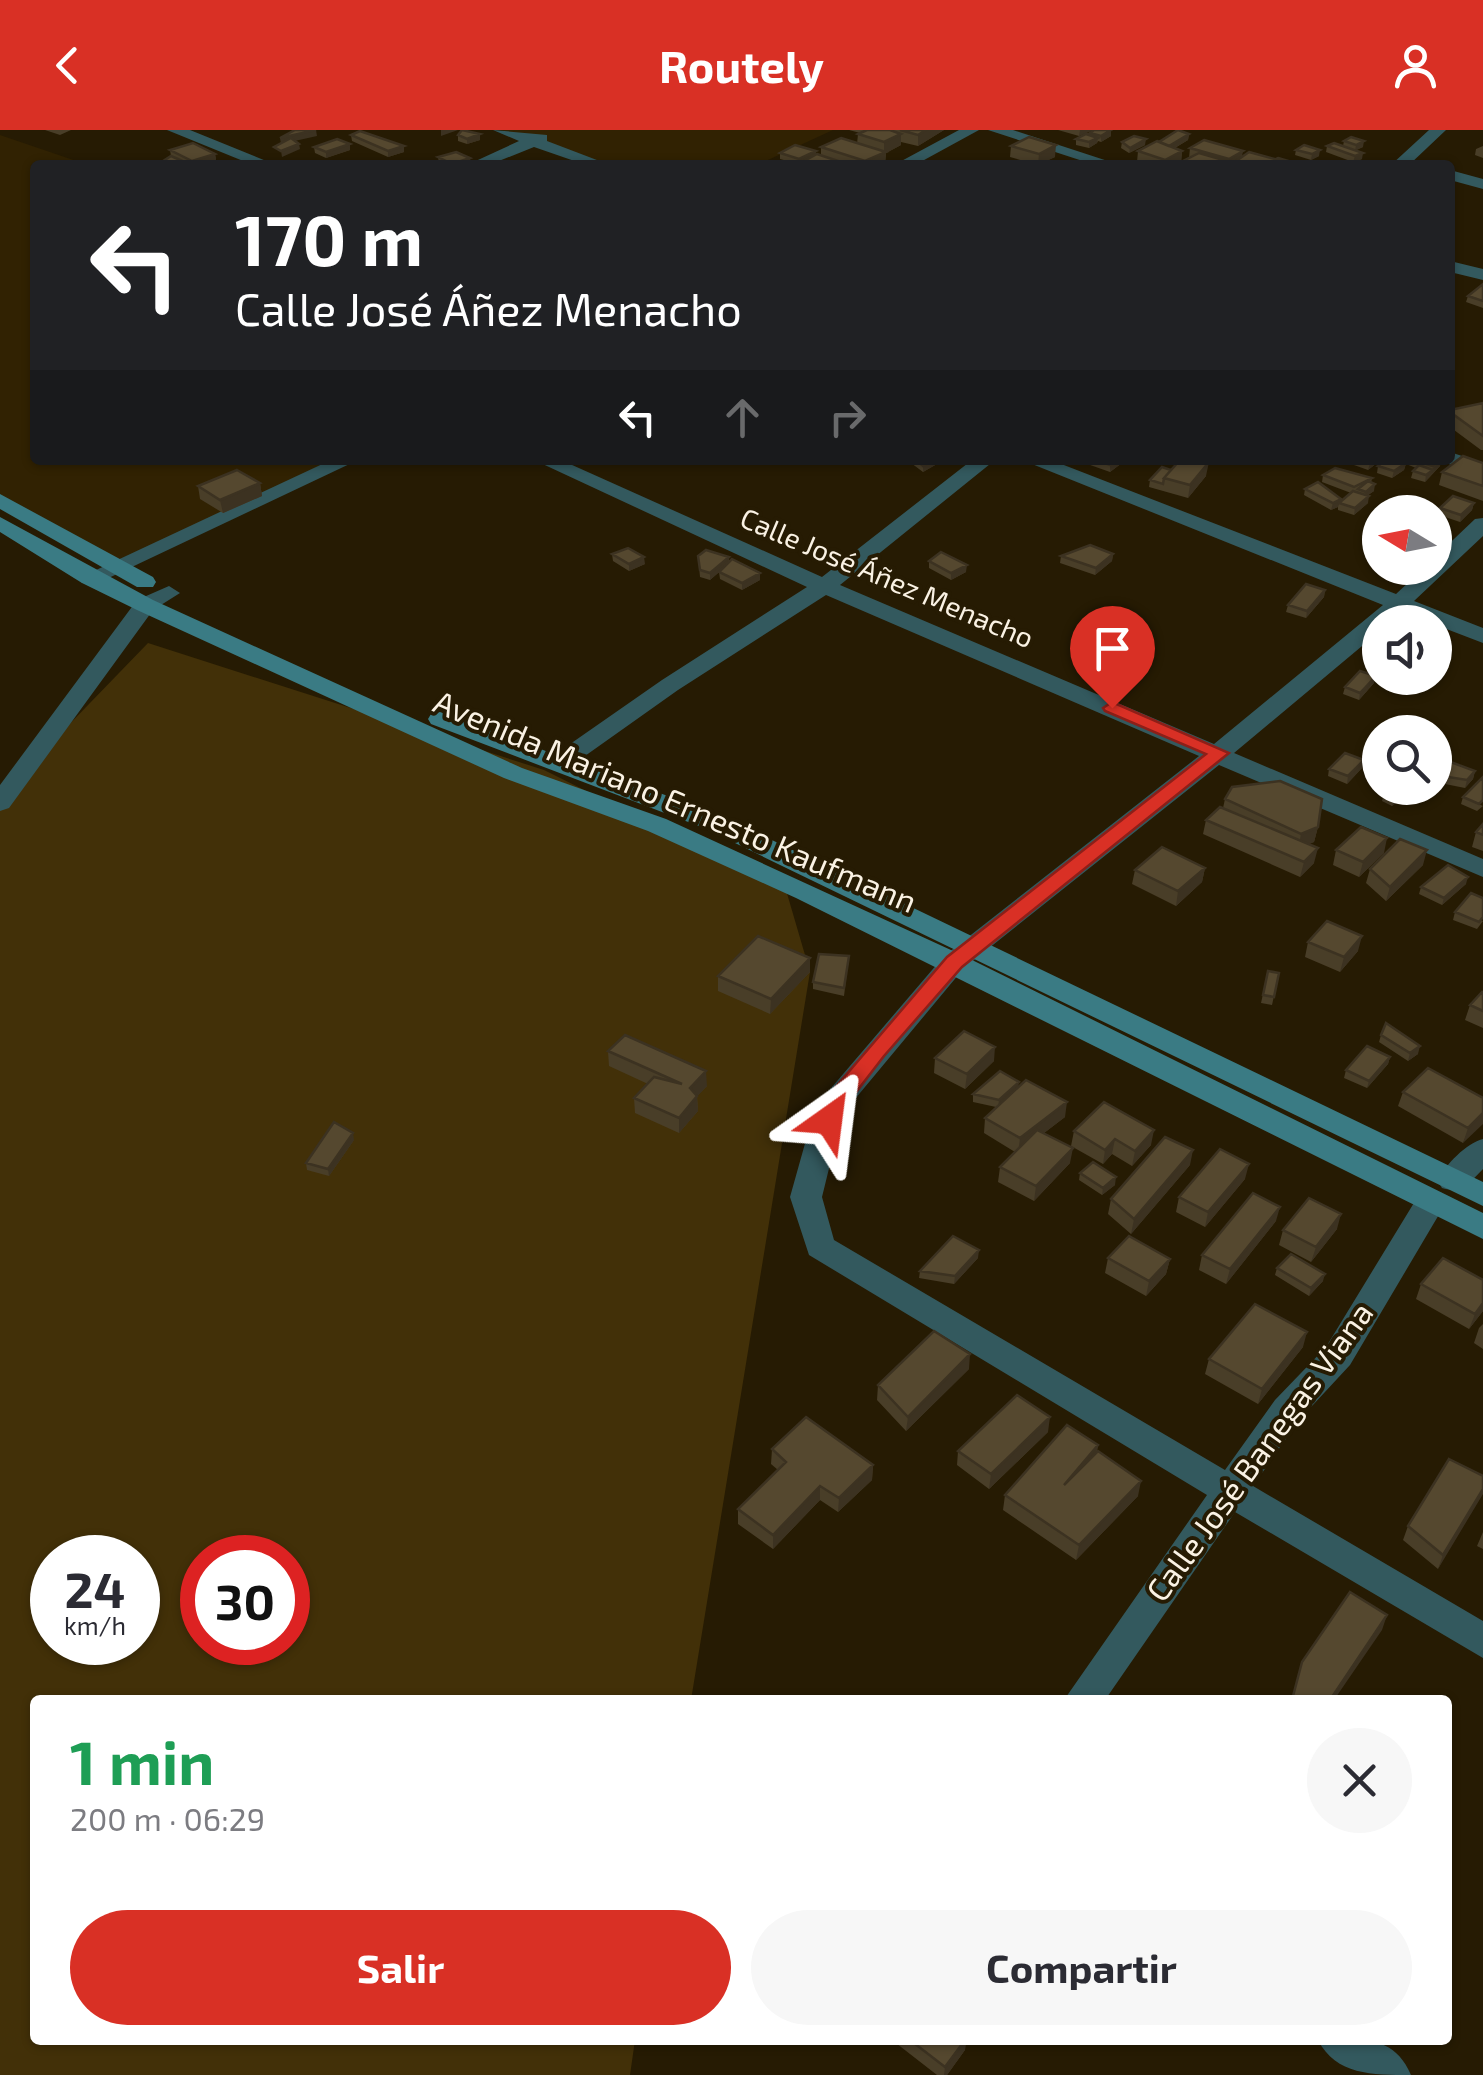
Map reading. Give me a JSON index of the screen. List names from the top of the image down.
{
  "streets": {
    "main road": ["Avenida Mariano Ernesto Kaufmann"],
    "street": ["Calle José Áñez Menacho", "Calle José Banegas Viana"]
  },
  "crossings": [
    ["Avenida Mariano Ernesto Kaufmann", "Calle José Banegas Viana"]
  ],
  "north": "left",
  "page": {
    "header": "Routely",
    "turn": ["170 m", "Calle José Áñez Menacho"],
    "speed": "24 km/h",
    "limit": "30",
    "heading": ["1 min", "200 m · 06:29"],
    "buttons": ["Salir", "Compartir"]
  }
}
